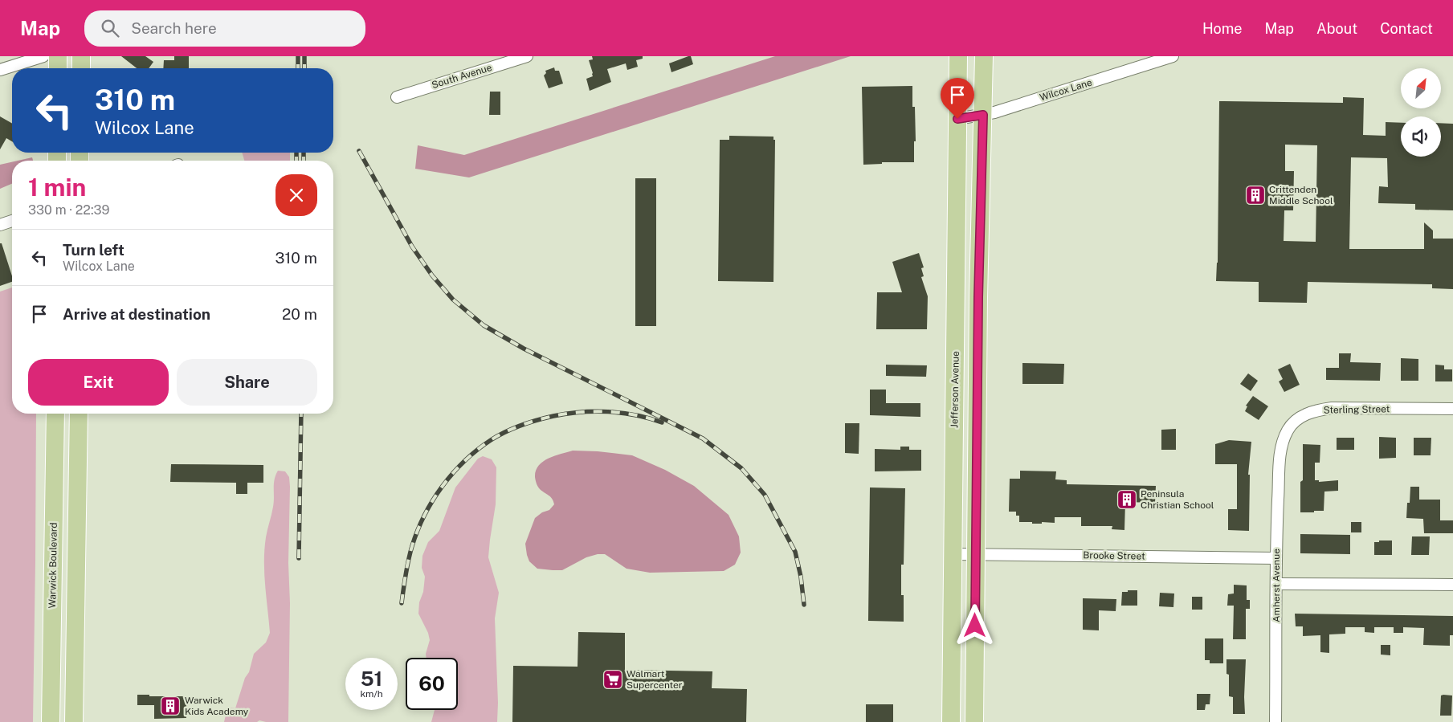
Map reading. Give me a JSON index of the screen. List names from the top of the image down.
{
  "streets": {
    "main road": ["Jefferson Avenue", "Warwick Boulevard"],
    "street": [
      "South Avenue",
      "Wilcox Lane",
      "Sterling Street",
      "Brooke Street",
      "Amherst Avenue"
    ]
  },
  "crossings": [
    ["Wilcox Lane", "Jefferson Avenue"],
    ["Jefferson Avenue", "Brooke Street"],
    ["Sterling Street", "Amherst Avenue"],
    ["Brooke Street", "Amherst Avenue"]
  ],
  "places": {
    "building": ["Crittenden Middle School", "Peninsula Christian School", "Warwick Kids Academy"],
    "supermarket": ["Walmart Supercenter"]
  },
  "north": "top right",
  "page": {
    "header": "Map",
    "search": "Search here",
    "nav": [
      "Home",
      "Map",
      "About",
      "Contact"
    ],
    "turn": ["310 m", "Wilcox Lane"],
    "heading": ["1 min", "330 m · 22:39"],
    "list": [
      {
        "name": "Turn left",
        "note": "Wilcox Lane",
        "value": "310 m"
      },
      {
        "name": "Arrive at destination",
        "value": "20 m"
      }
    ],
    "buttons": ["Exit", "Share"],
    "speed": "51 km/h",
    "limit": "60"
  }
}
